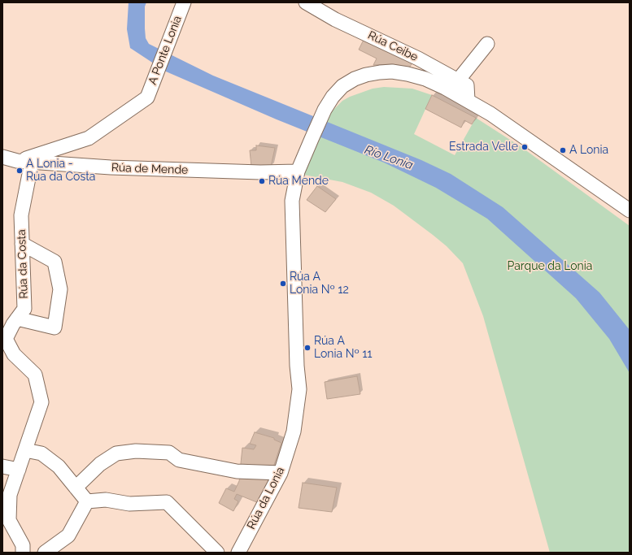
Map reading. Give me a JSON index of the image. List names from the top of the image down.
{
  "streets": {
    "street": [
      "Rúa Ceibe",
      "A Ponte Lonia",
      "Rúa de Mende",
      "Rúa da Costa",
      "Rúa da Lonia"
    ]
  },
  "crossings": [
    ["Rúa Ceibe", "Rúa da Lonia"],
    ["A Ponte Lonia", "Rúa de Mende"],
    ["Rúa de Mende", "Rúa da Costa"],
    ["Rúa de Mende", "Rúa da Lonia"]
  ],
  "water": ["Río Lonia"],
  "parks": ["Parque da Lonia"],
  "places": [
    "Estrada Velle",
    "A Lonia",
    "A Lonia - Rúa da Costa",
    "Rúa Mende",
    "Rúa A Lonia Nº 12",
    "Rúa A Lonia Nº 11"
  ]
}
